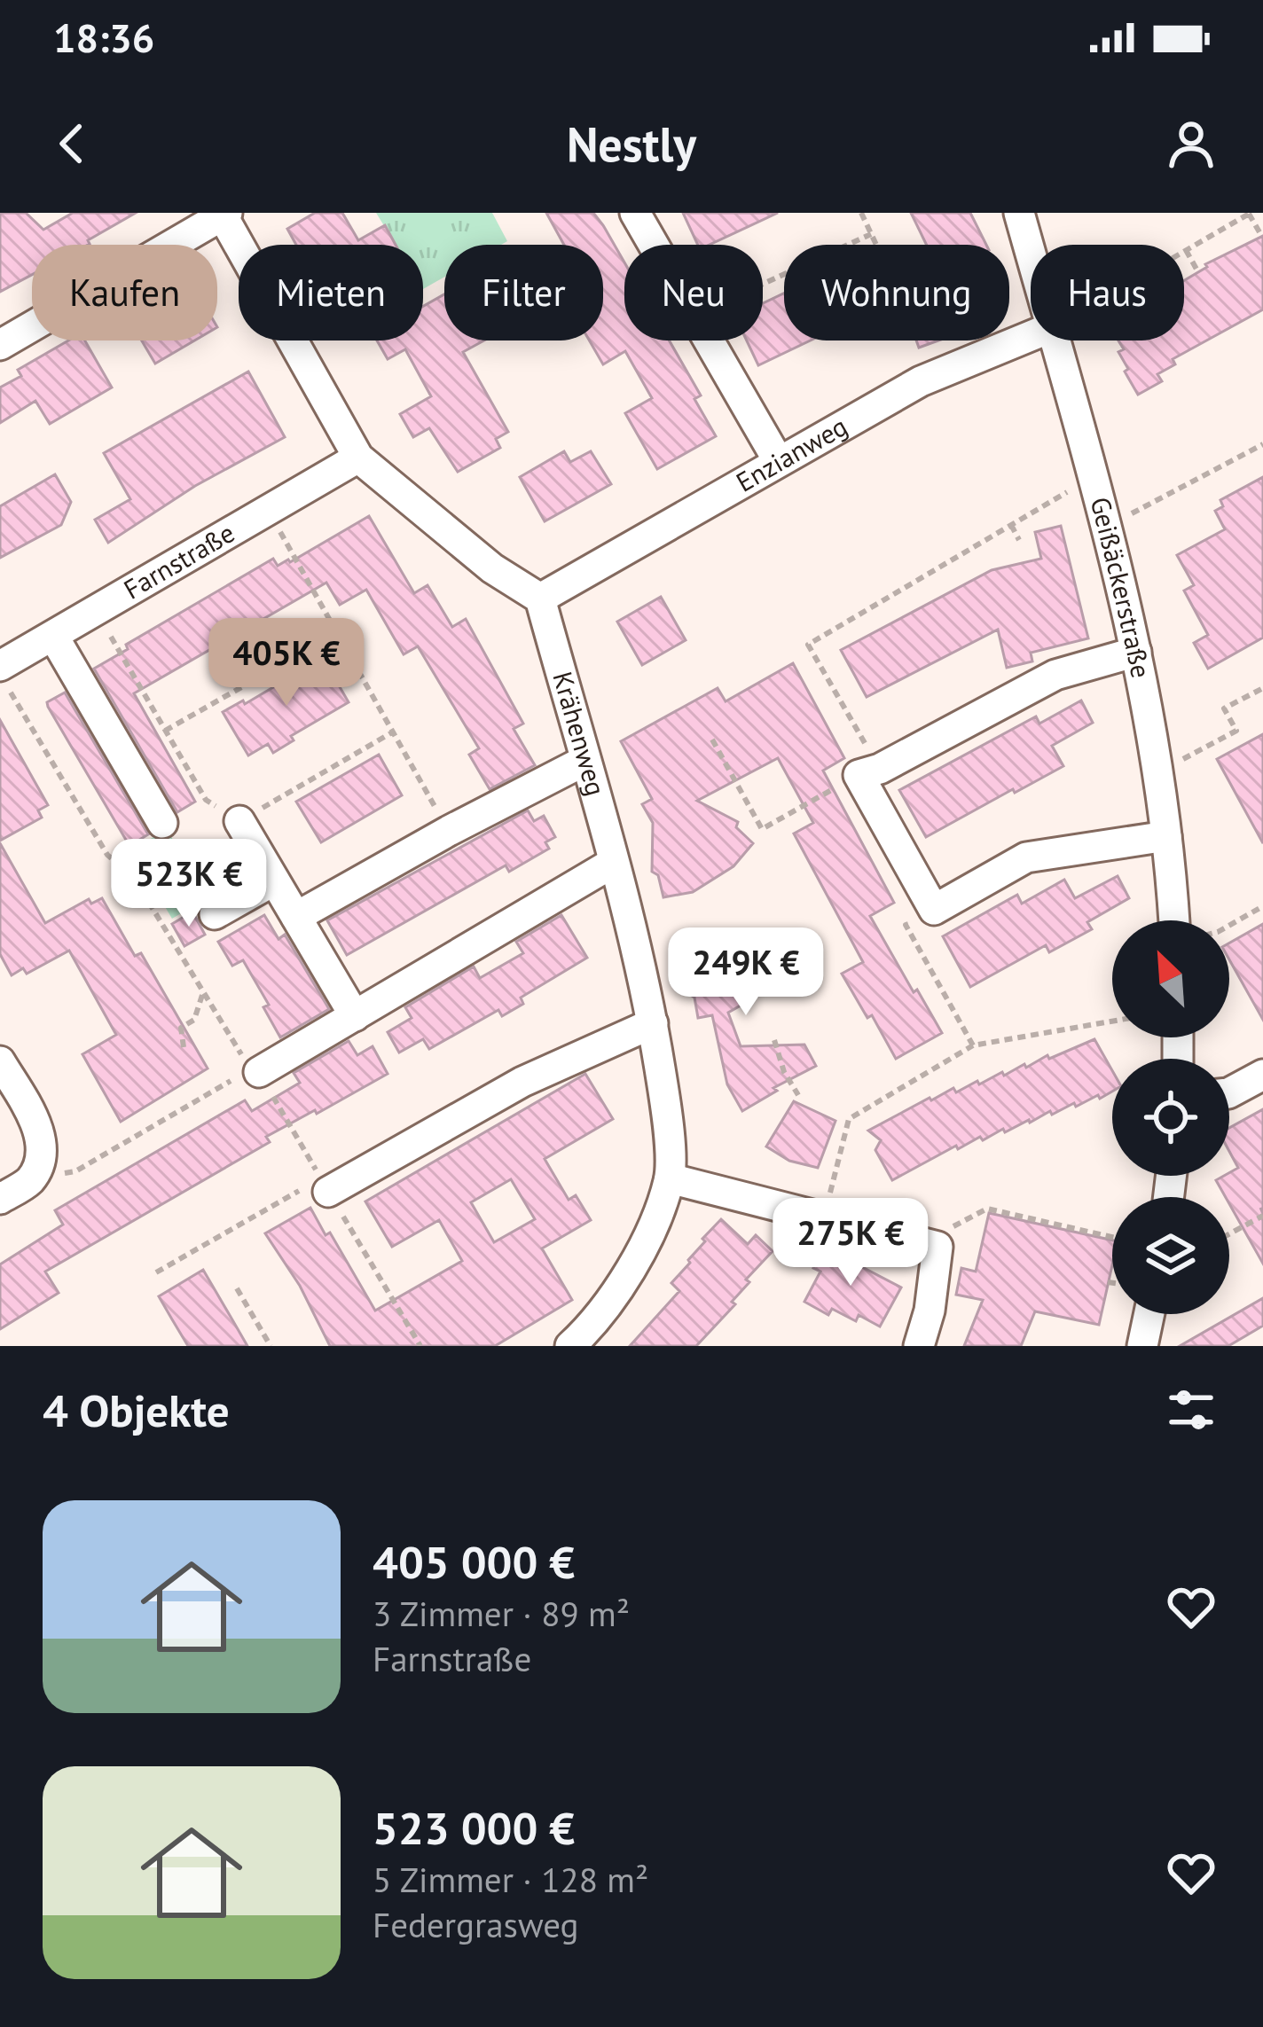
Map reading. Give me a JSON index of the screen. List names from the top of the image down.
{
  "streets": {
    "street": [
      "Enzianweg",
      "Farnstraße",
      "Geißäckerstraße",
      "Krähenweg"
    ]
  },
  "crossings": [
    ["Enzianweg", "Krähenweg"]
  ],
  "north": "top left",
  "page": {
    "status": "18:36",
    "header": "Nestly",
    "chip": [
      "Kaufen",
      "Mieten",
      "Filter",
      "Neu",
      "Wohnung",
      "Haus"
    ],
    "price": [
      "405K €",
      "523K €",
      "249K €",
      "275K €"
    ],
    "heading": "4 Objekte",
    "list": [
      {
        "name": "405 000 €",
        "note": "3 Zimmer · 89 m² · Farnstraße"
      },
      {
        "name": "523 000 €",
        "note": "5 Zimmer · 128 m² · Federgrasweg"
      }
    ]
  }
}
